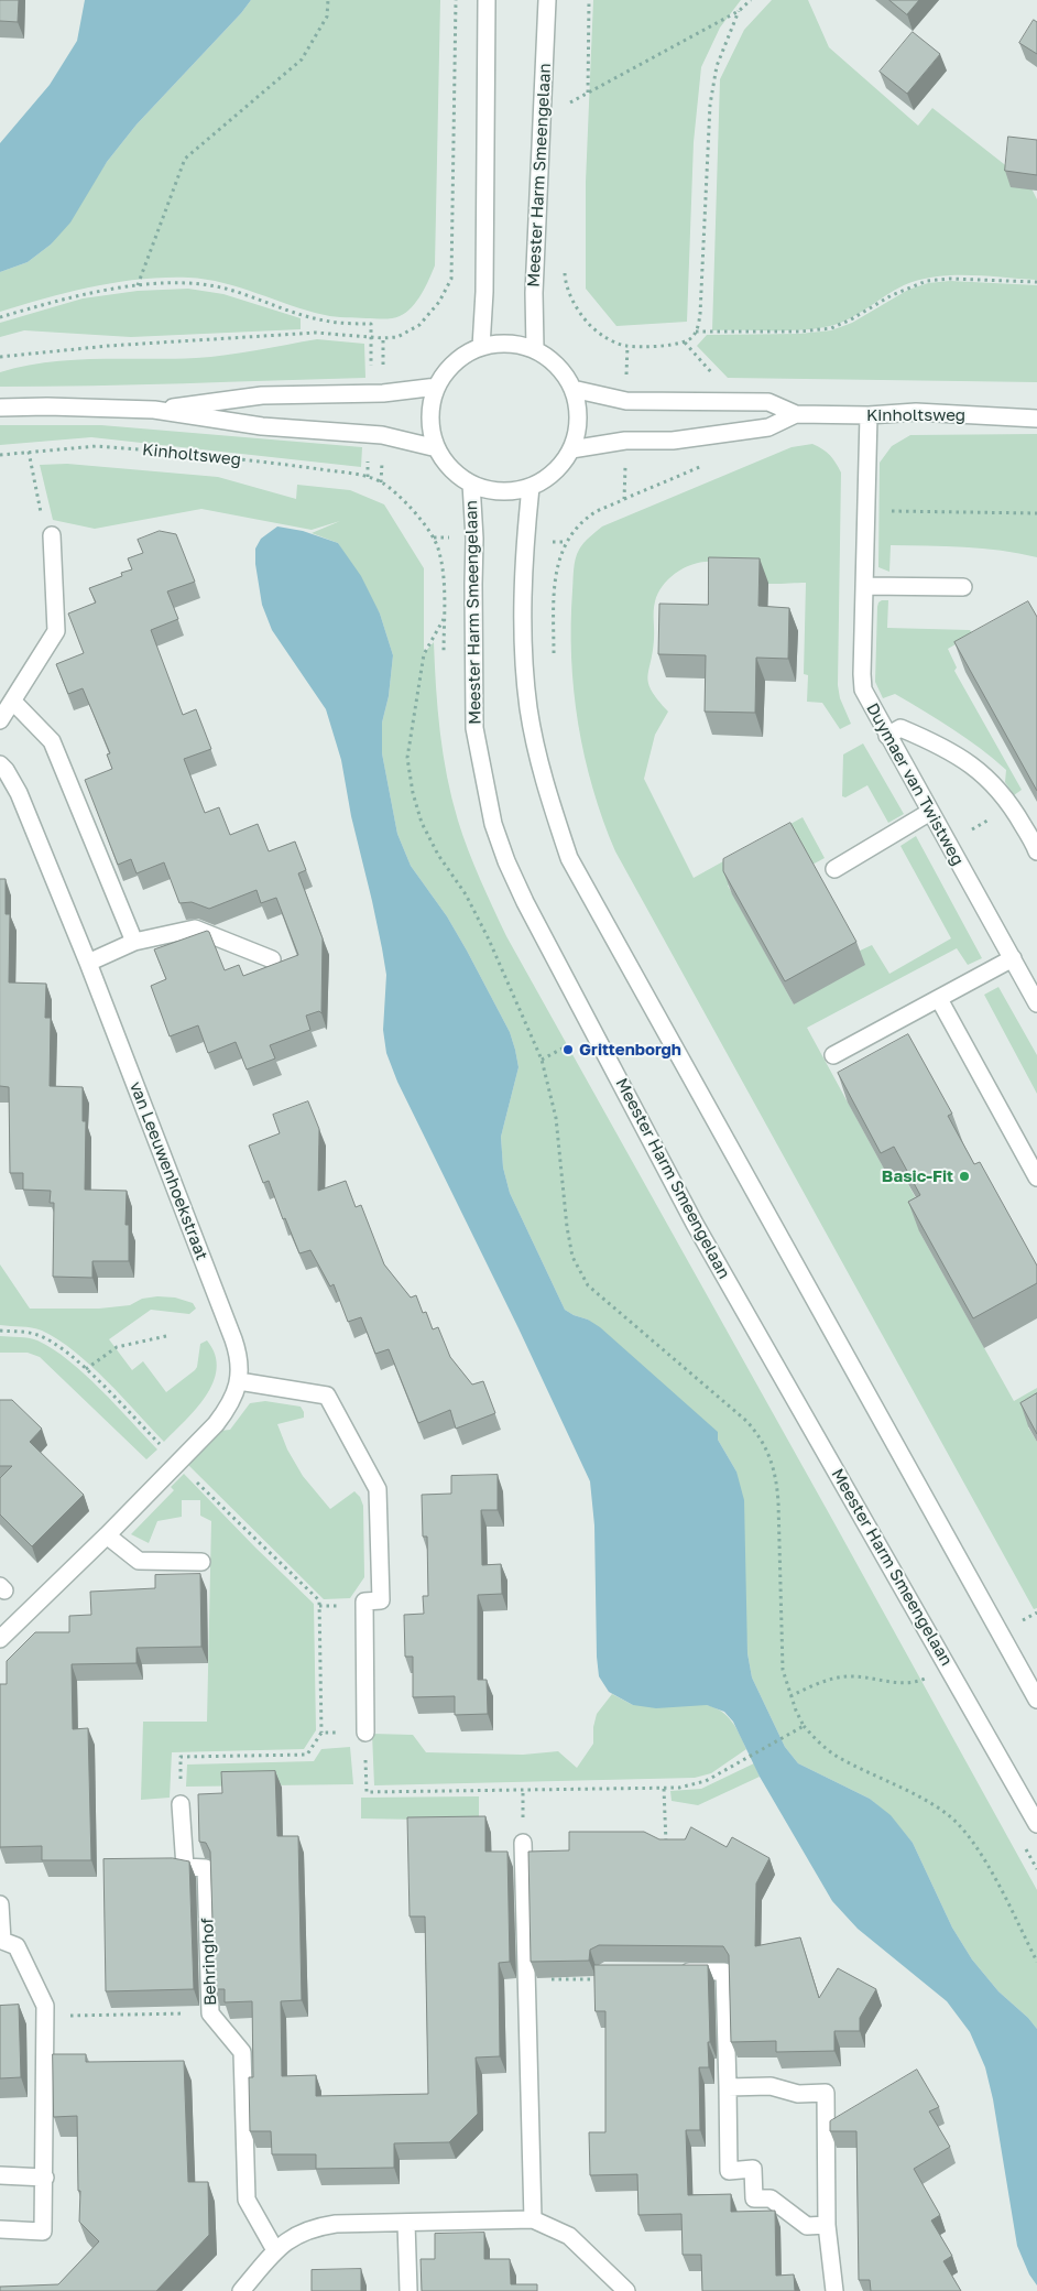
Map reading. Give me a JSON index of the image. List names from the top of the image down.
{
  "streets": {
    "street": [
      "Meester Harm Smeengelaan",
      "Kinholtsweg",
      "Duymaer van Twistweg",
      "van Leeuwenhoekstraat",
      "Behringhof"
    ]
  },
  "crossings": [
    ["Meester Harm Smeengelaan", "Kinholtsweg"],
    ["Kinholtsweg", "Duymaer van Twistweg"]
  ],
  "places": ["Grittenborgh", "Basic-Fit"]
}
